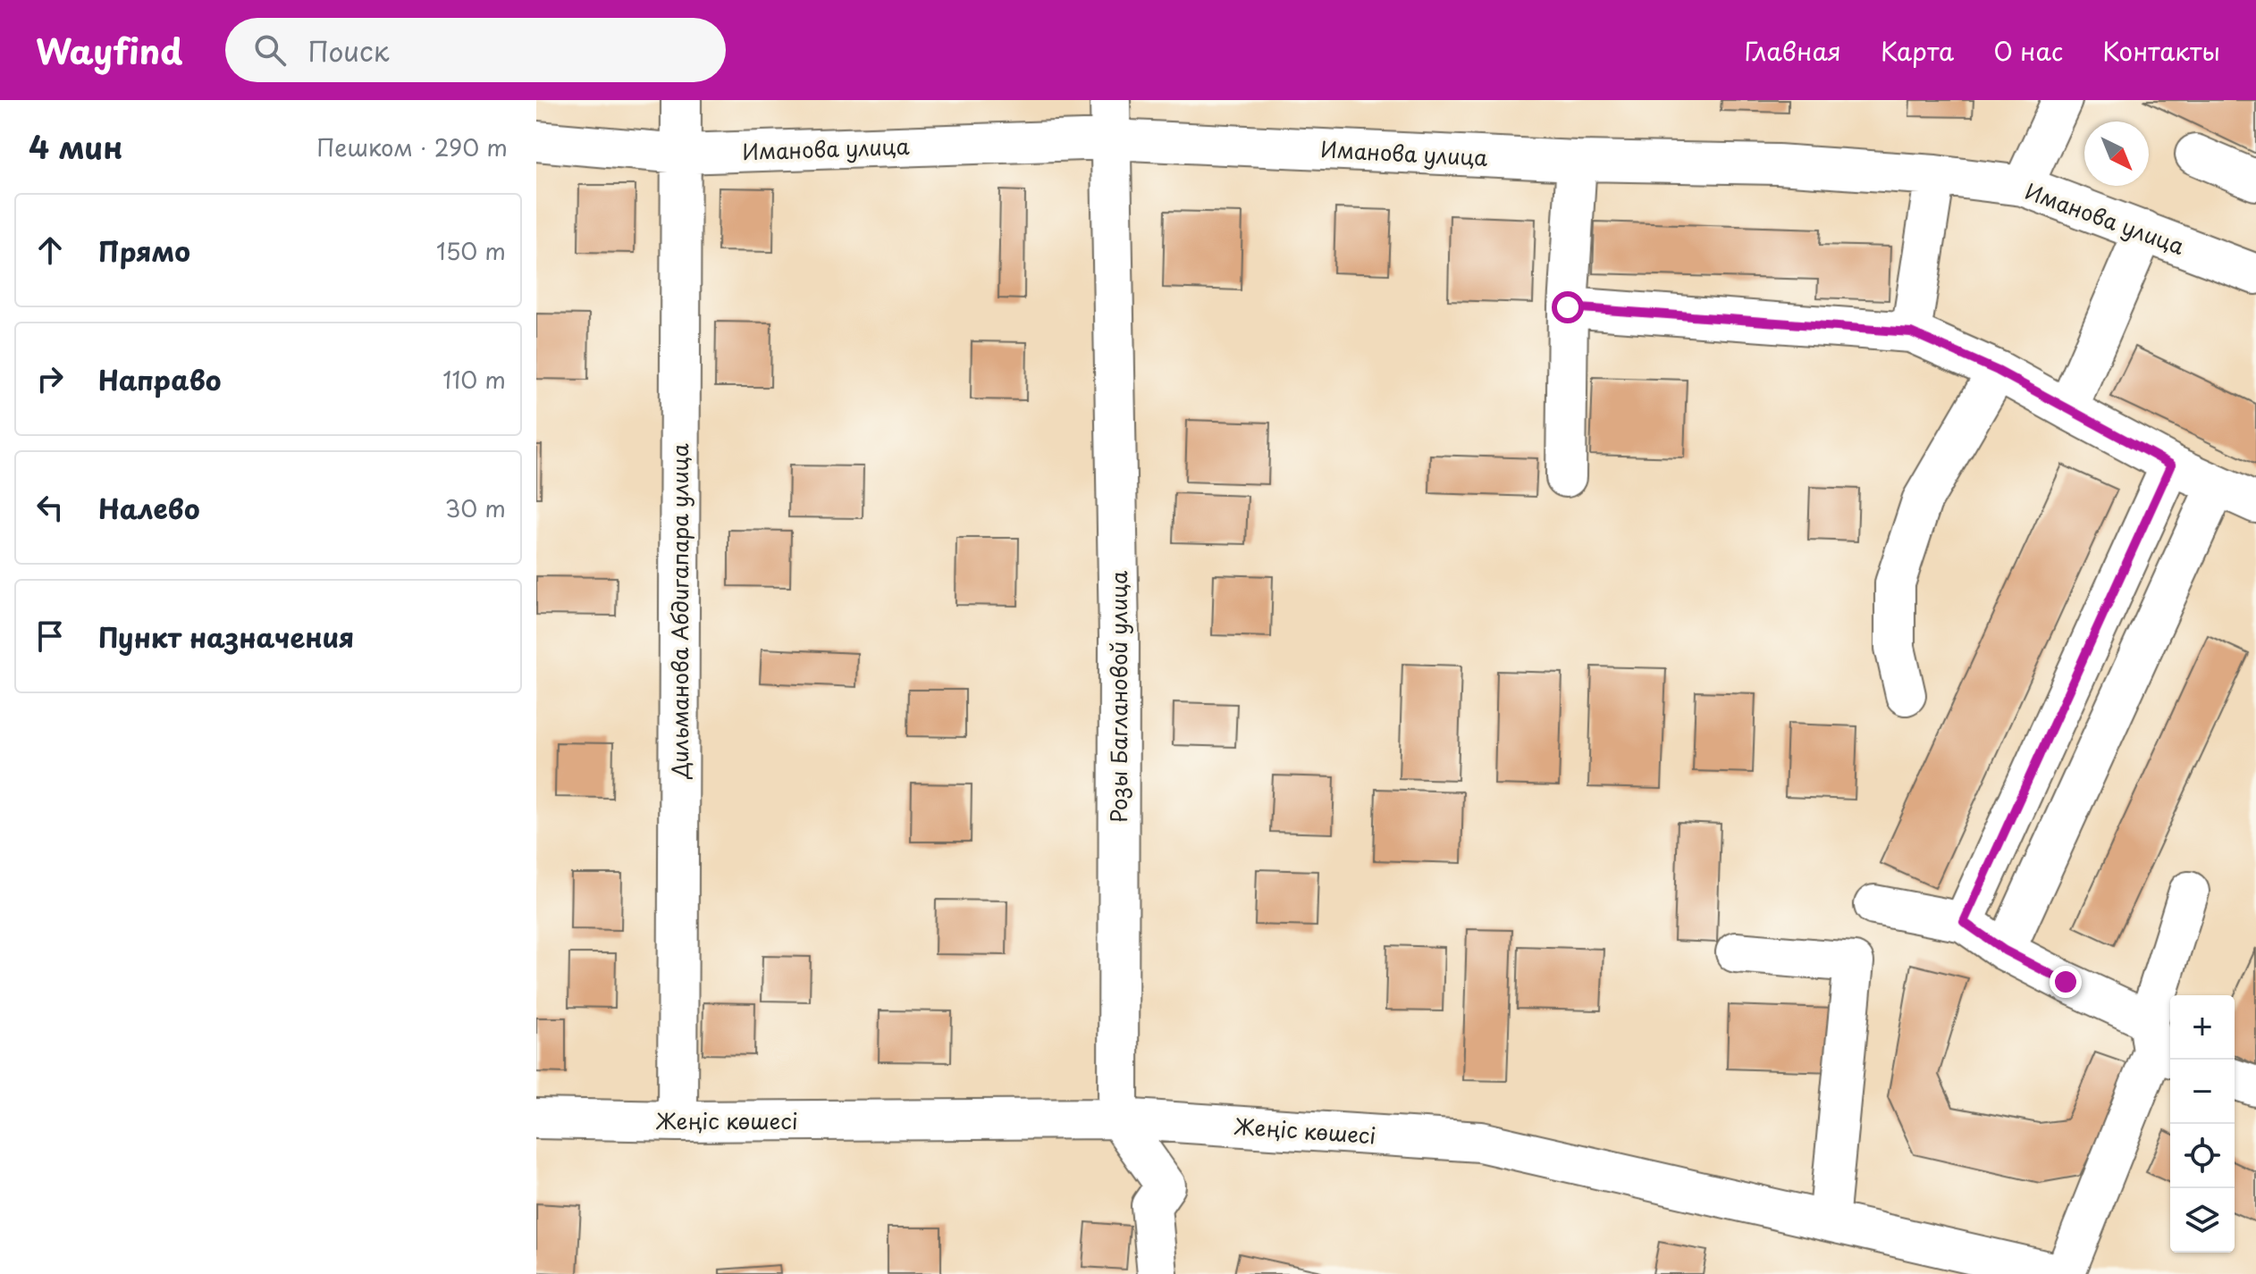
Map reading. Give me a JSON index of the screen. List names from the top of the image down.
{
  "streets": {
    "street": [
      "Иманова улица",
      "Дильманова Абдигапара улица",
      "Розы Баглановой улица",
      "Жеңіс көшесі"
    ]
  },
  "crossings": [
    ["Иманова улица", "Дильманова Абдигапара улица"],
    ["Иманова улица", "Розы Баглановой улица"],
    ["Дильманова Абдигапара улица", "Жеңіс көшесі"],
    ["Розы Баглановой улица", "Жеңіс көшесі"]
  ],
  "north": "bottom right",
  "page": {
    "header": "Wayfind",
    "search": "Поиск",
    "nav": [
      "Главная",
      "Карта",
      "О нас",
      "Контакты"
    ],
    "heading": ["4 мин", "Пешком · 290 m"],
    "list": [
      ["Прямо", "150 m"],
      ["Направо", "110 m"],
      ["Налево", "30 m"],
      "Пункт назначения"
    ],
    "map_buttons": ["+", "−"]
  }
}
